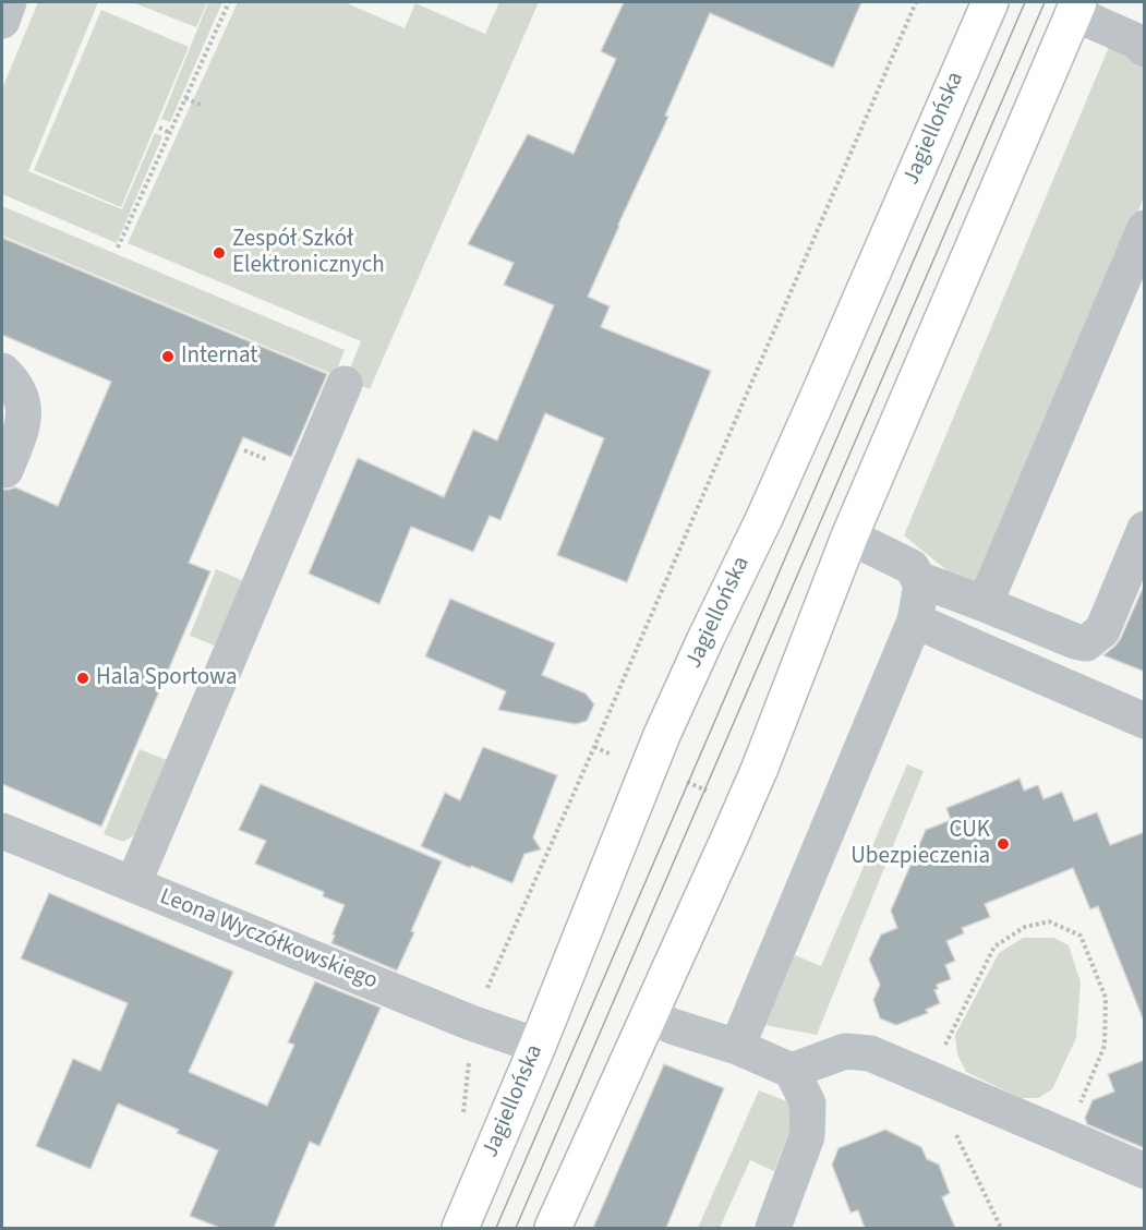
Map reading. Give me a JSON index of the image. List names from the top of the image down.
{
  "streets": {
    "main road": ["Jagiellońska"],
    "street": ["Leona Wyczółkowskiego"]
  },
  "crossings": [
    ["Jagiellońska", "Leona Wyczółkowskiego"]
  ],
  "places": [
    "Zespół Szkół Elektronicznych",
    "Internat",
    "Hala Sportowa",
    "CUK Ubezpieczenia"
  ]
}
